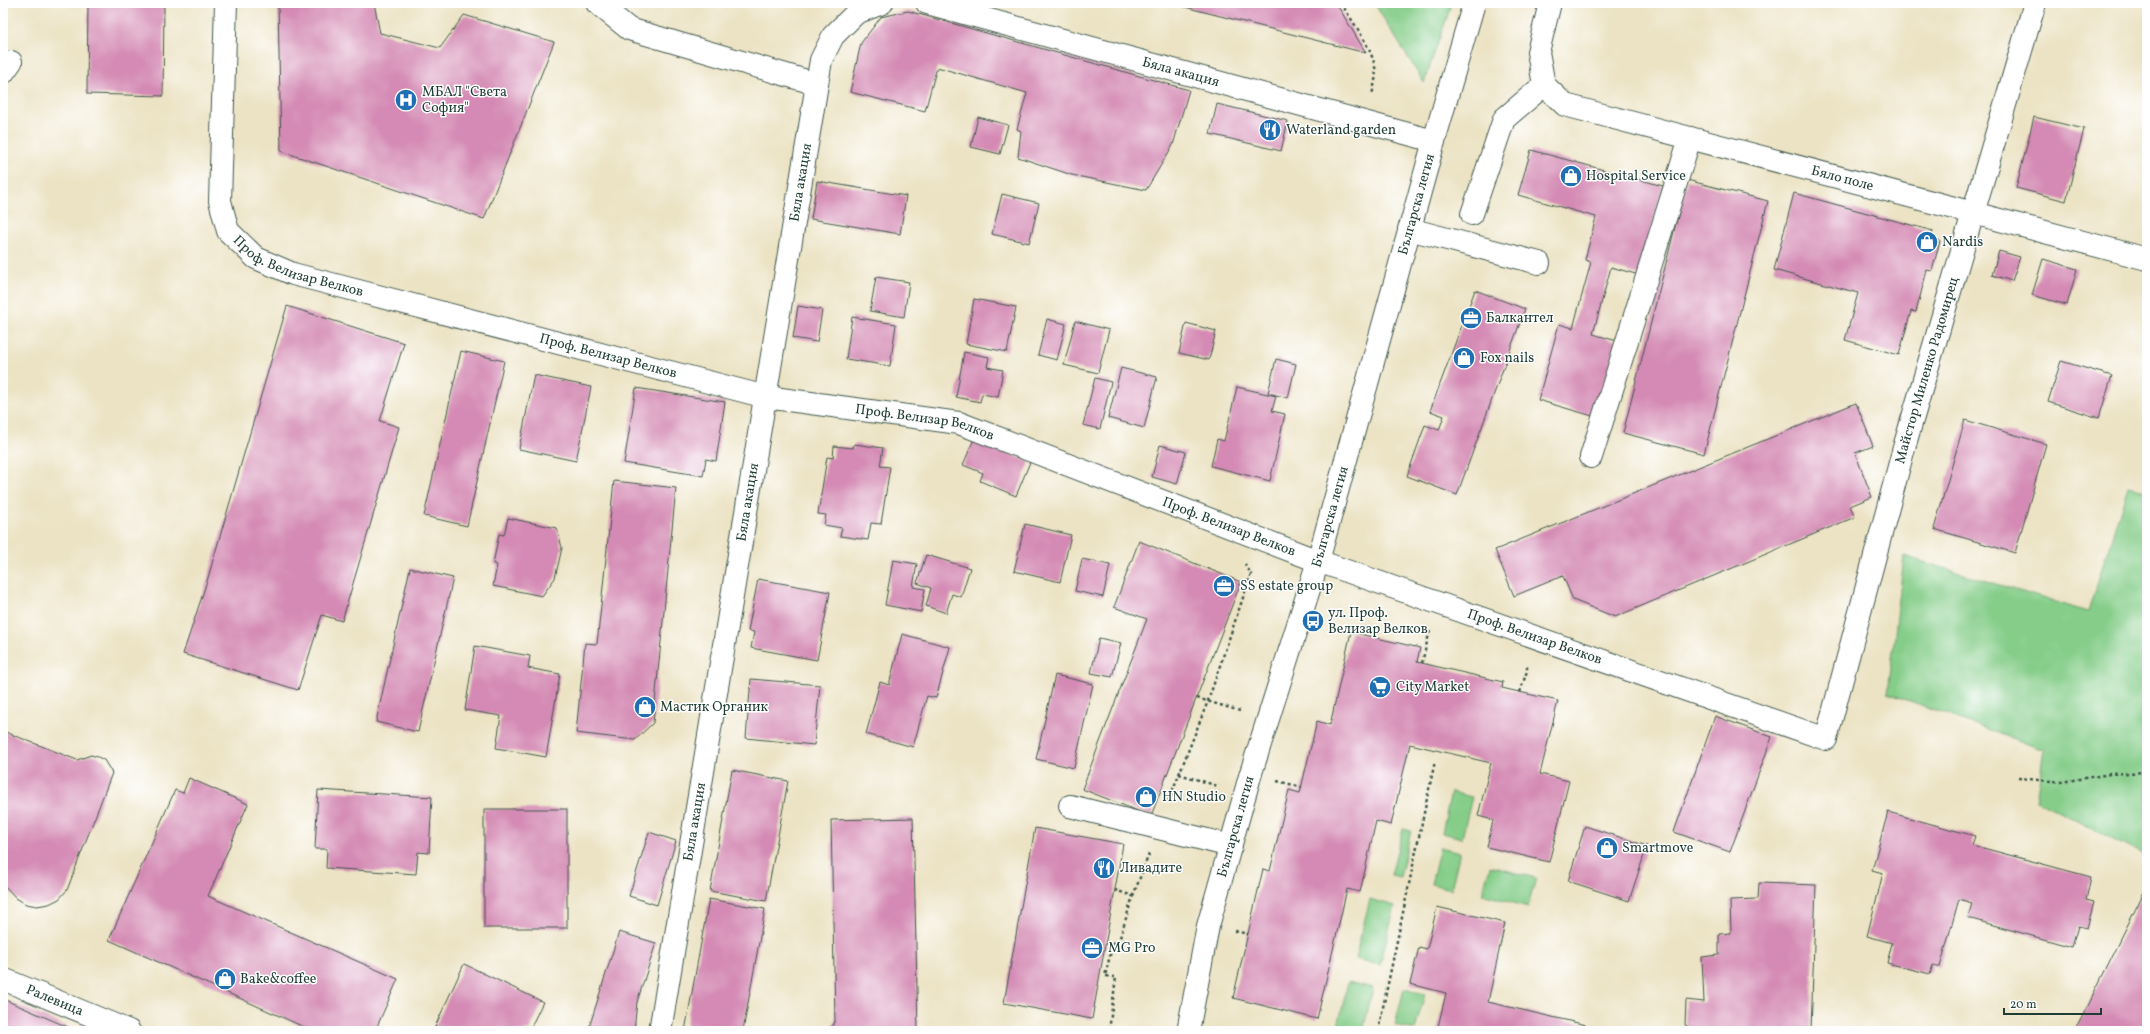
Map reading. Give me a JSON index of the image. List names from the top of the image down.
{
  "streets": {
    "street": [
      "Бяла акация",
      "Бяло поле",
      "Българска легия",
      "Проф. Велизар Велков",
      "Майстор Миленко Радомирец",
      "Ралевица"
    ]
  },
  "crossings": [
    ["Бяла акация", "Българска легия"],
    ["Бяла акация", "Проф. Велизар Велков"],
    ["Бяло поле", "Майстор Миленко Радомирец"],
    ["Българска легия", "Проф. Велизар Велков"],
    ["Проф. Велизар Велков", "Майстор Миленко Радомирец"]
  ],
  "places": {
    "hospital": ["МБАЛ \"Света София\""],
    "restaurant": ["Waterland garden", "Ливадите"],
    "shop": [
      "Hospital Service",
      "Nardis",
      "Fox nails",
      "Мастик Органик",
      "HN Studio",
      "Smartmove",
      "Bake&coffee"
    ],
    "office": ["Балкантел", "SS estate group", "MG Pro"],
    "bus stop": ["ул. Проф. Велизар Велков"],
    "supermarket": ["City Market"]
  },
  "scale_bar": "20 m"
}
